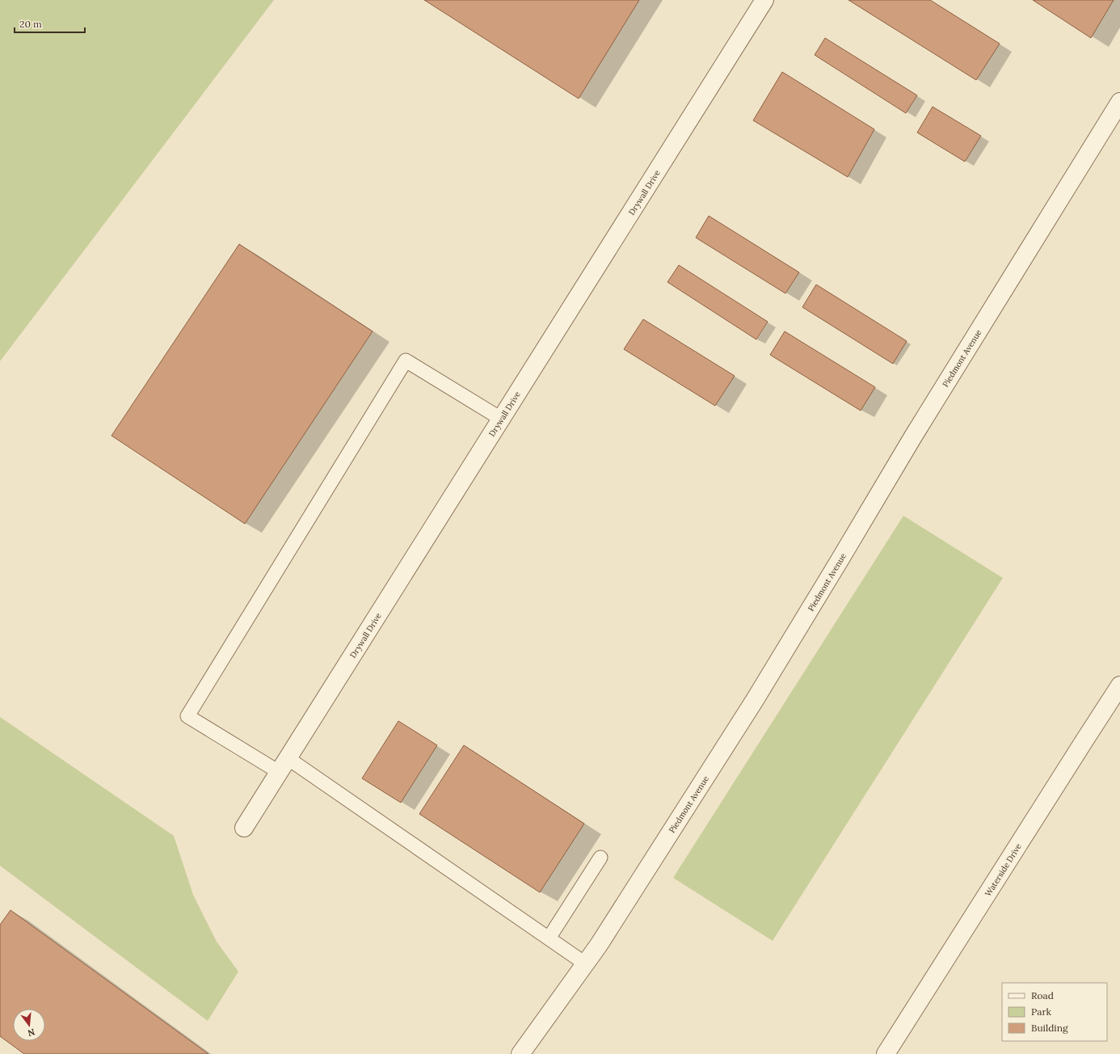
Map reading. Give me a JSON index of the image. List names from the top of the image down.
{
  "streets": {
    "street": ["Drywall Drive", "Piedmont Avenue", "Waterside Drive"]
  },
  "legend": ["Road", "Park", "Building"],
  "scale_bar": "20 m",
  "north": "bottom"
}
